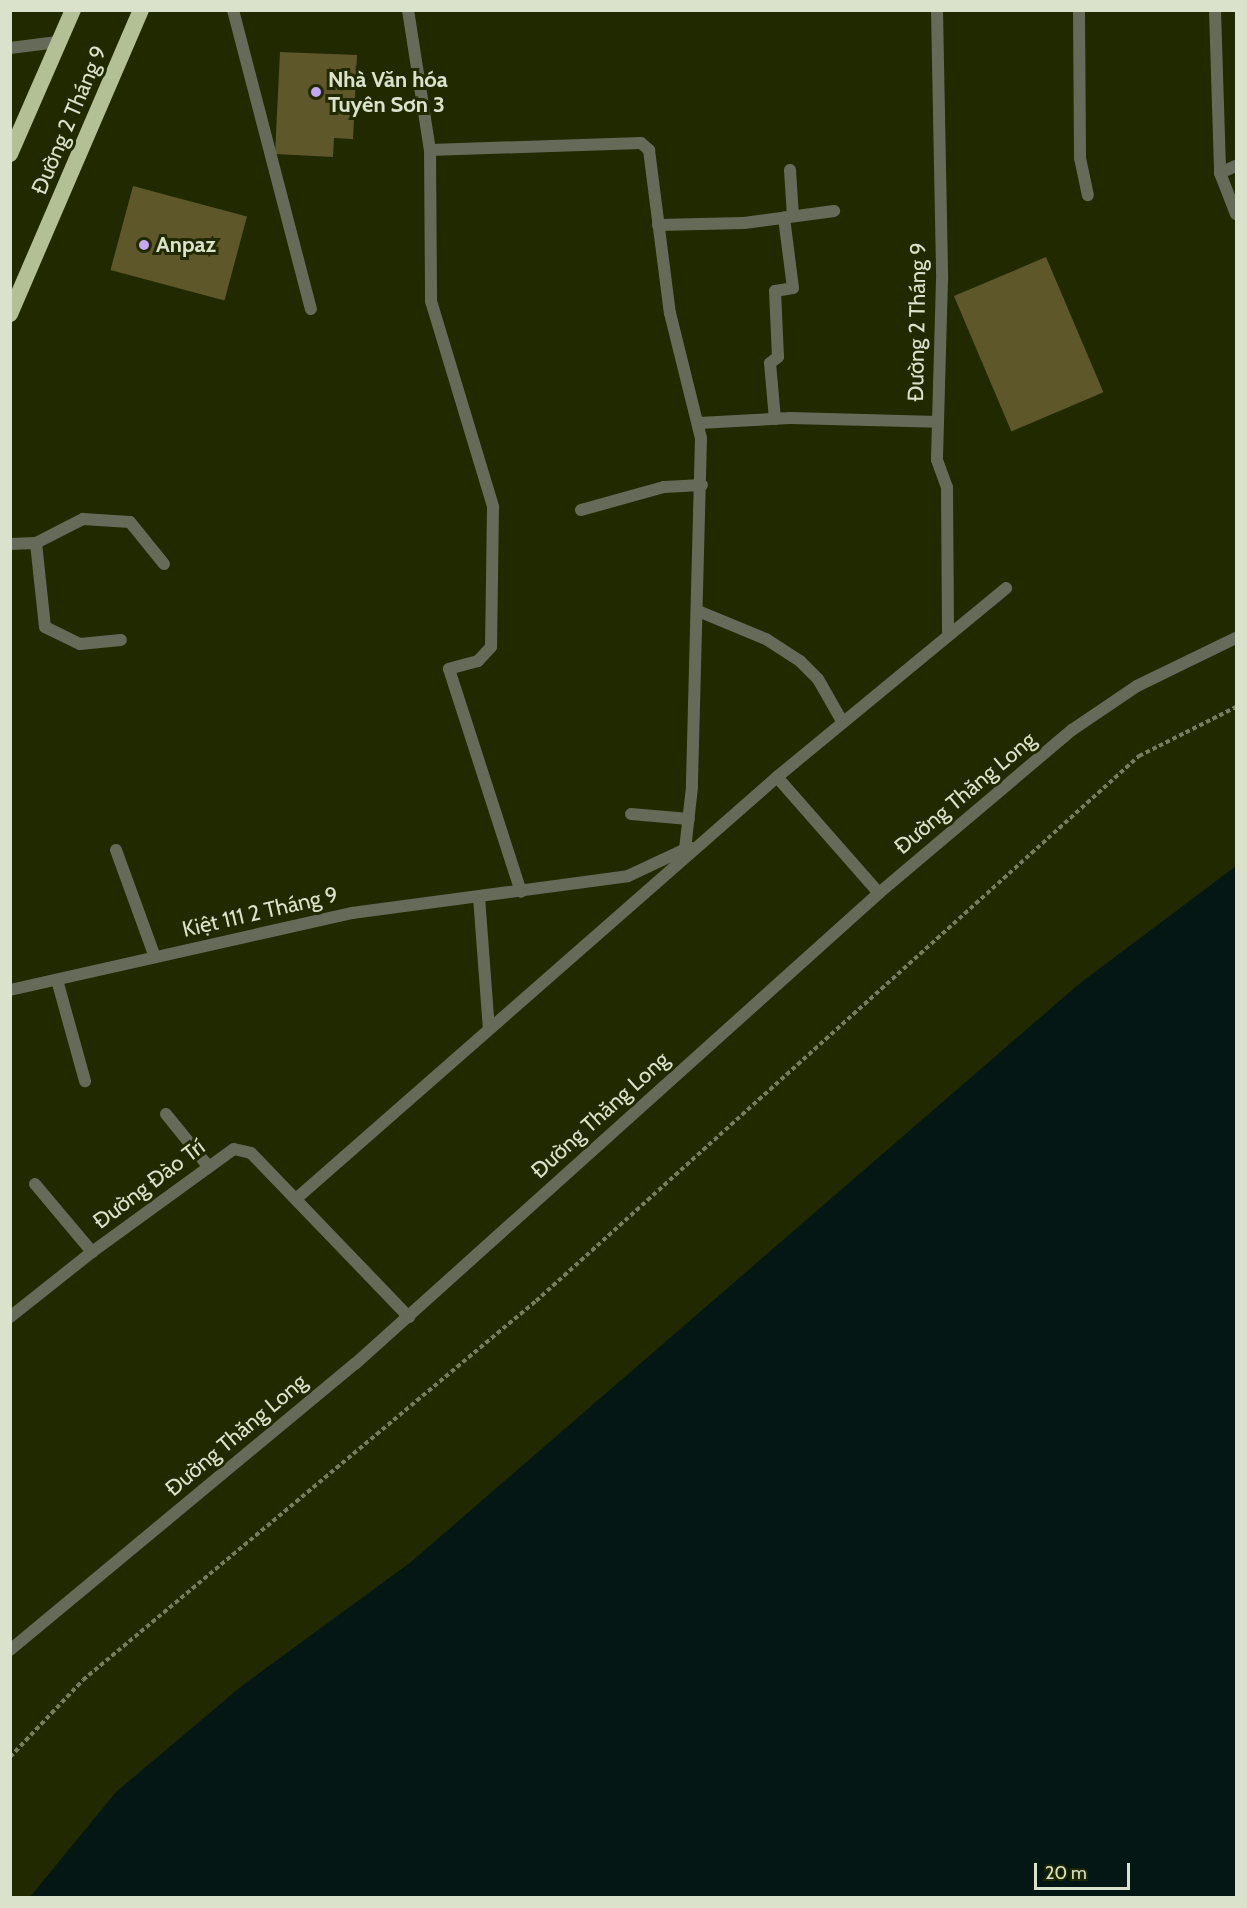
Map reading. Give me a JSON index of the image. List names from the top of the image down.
{
  "streets": {
    "highway": ["Đường 2 Tháng 9"],
    "street": ["Đường Thăng Long", "Kiệt 111 2 Tháng 9", "Đường Đào Trí"]
  },
  "crossings": [
    ["Đường Thăng Long", "Đường Đào Trí"]
  ],
  "places": ["Nhà Văn hóa Tuyên Sơn 3", "Anpaz"],
  "scale_bar": "20 m"
}
